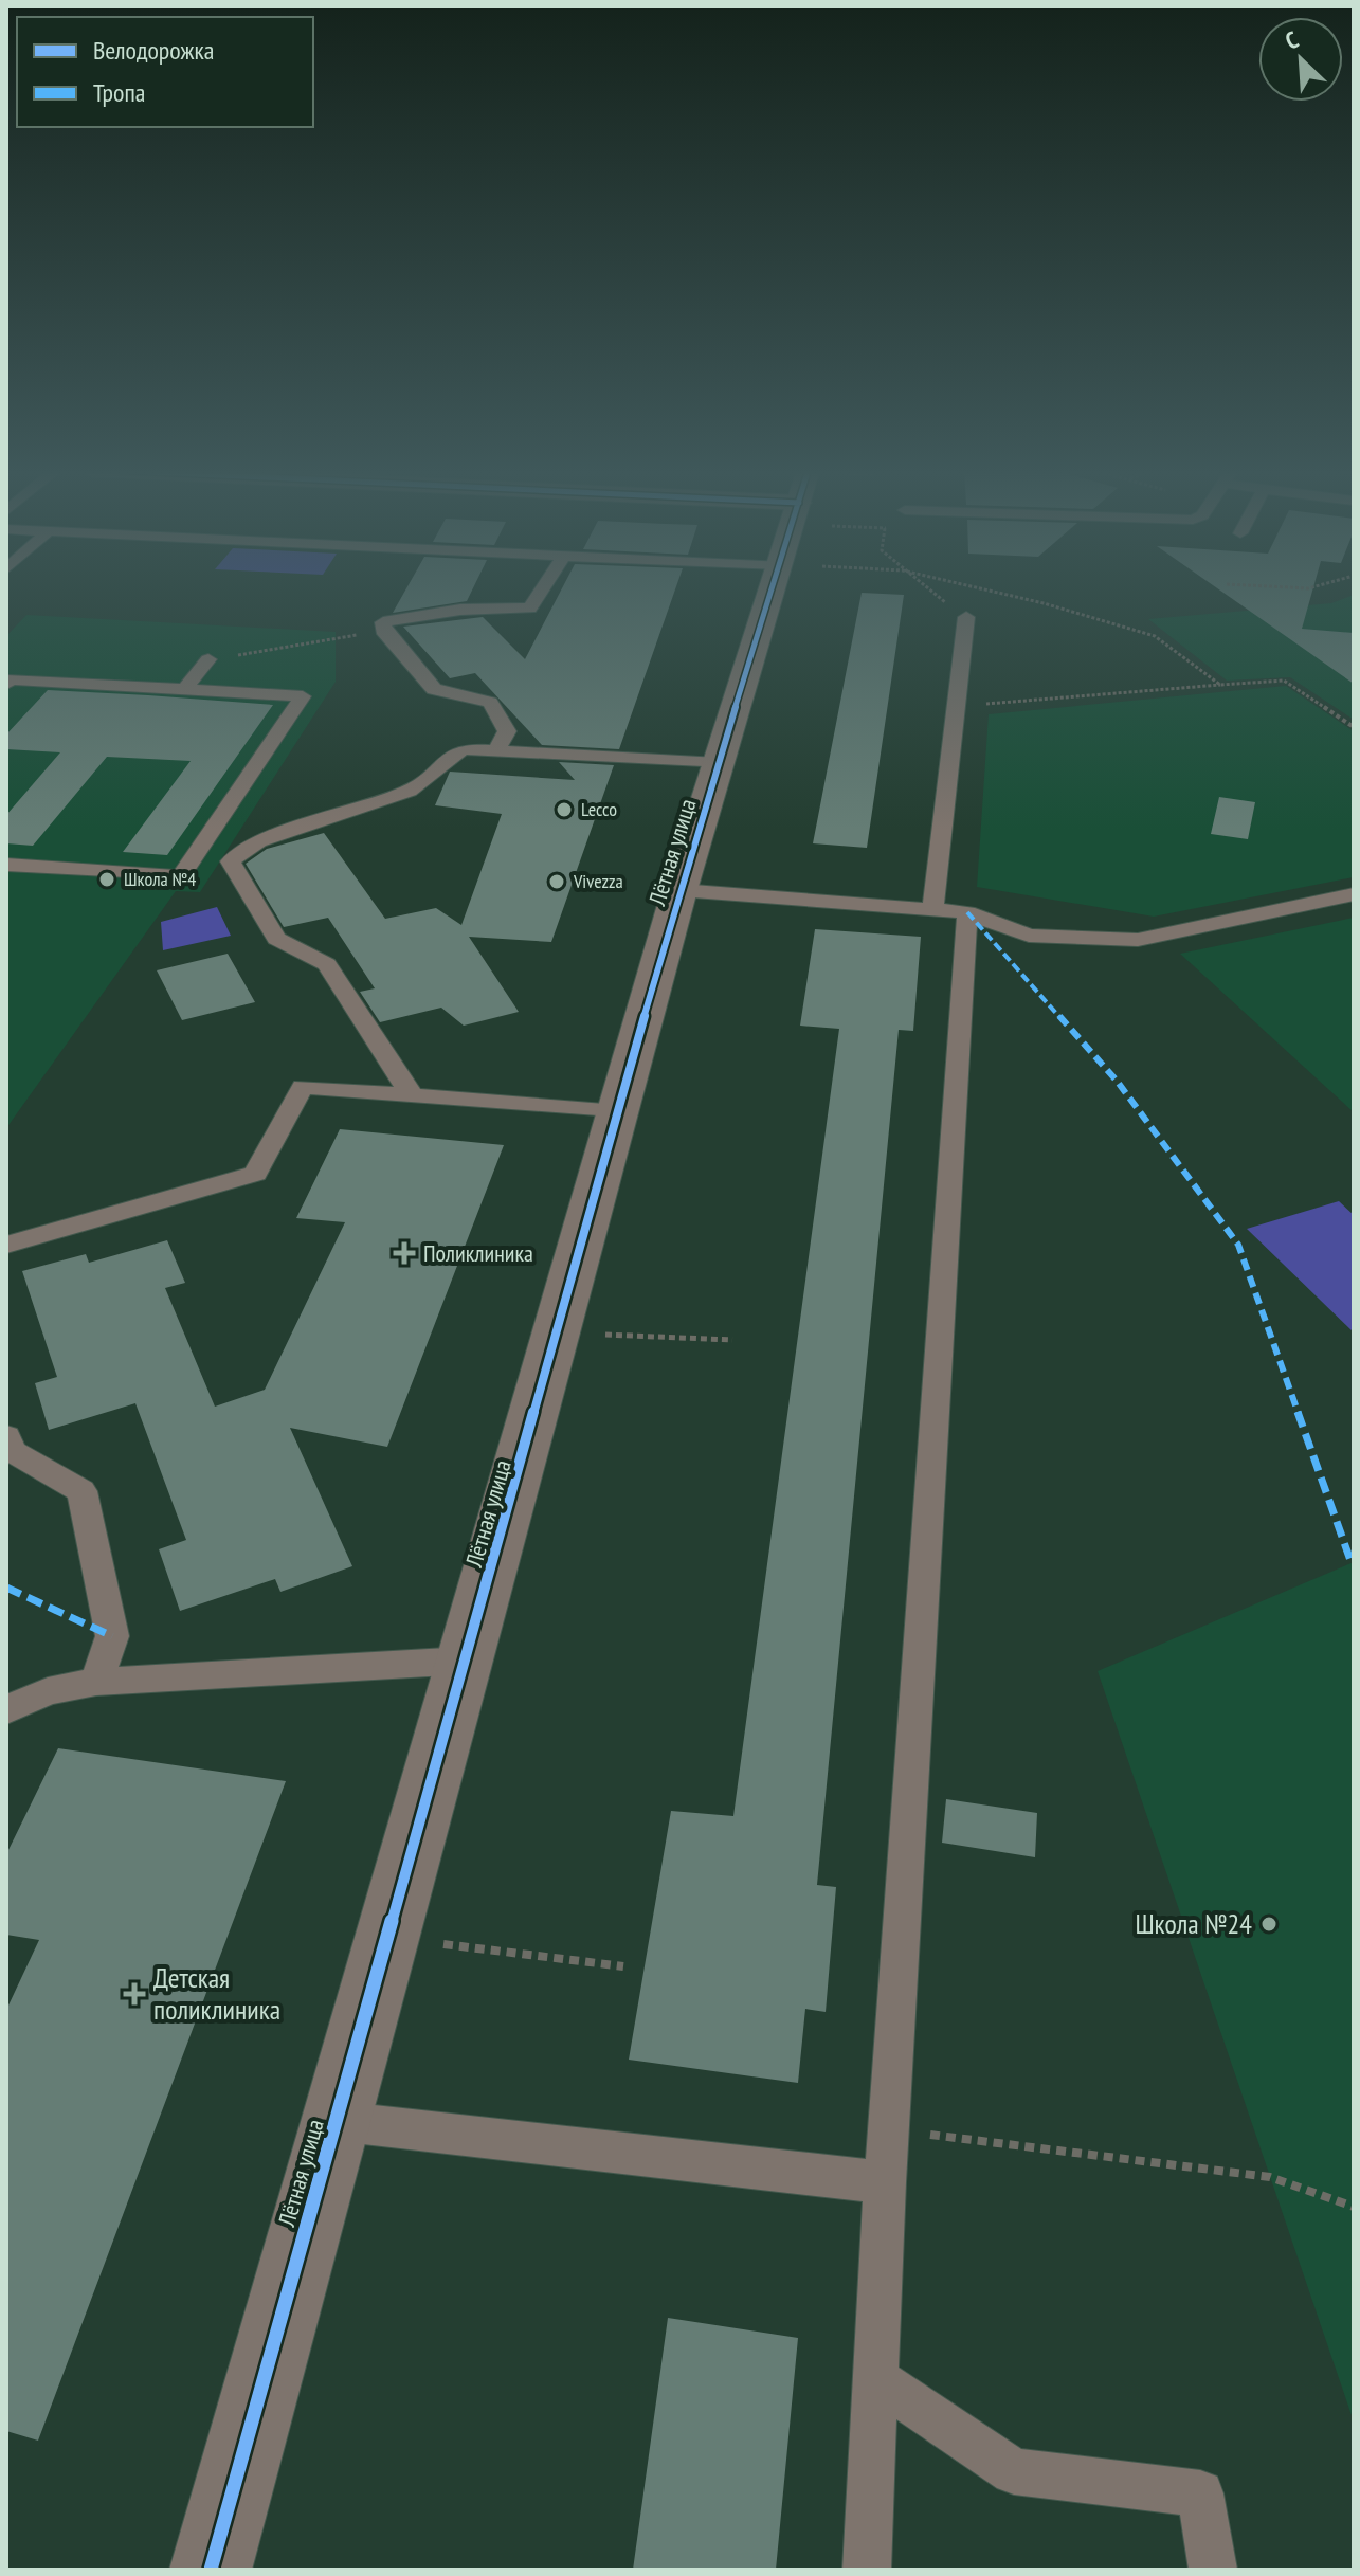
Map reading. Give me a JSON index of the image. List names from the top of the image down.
{
  "streets": {
    "street": ["Лётная улица"]
  },
  "places": {
    "other": [
      "Lecco",
      "Школа №4",
      "Vivezza",
      "Школа №24"
    ],
    "health": ["Поликлиника", "Детская поликлиника"]
  },
  "legend": ["Велодорожка", "Тропа"],
  "north": "top left"
}
